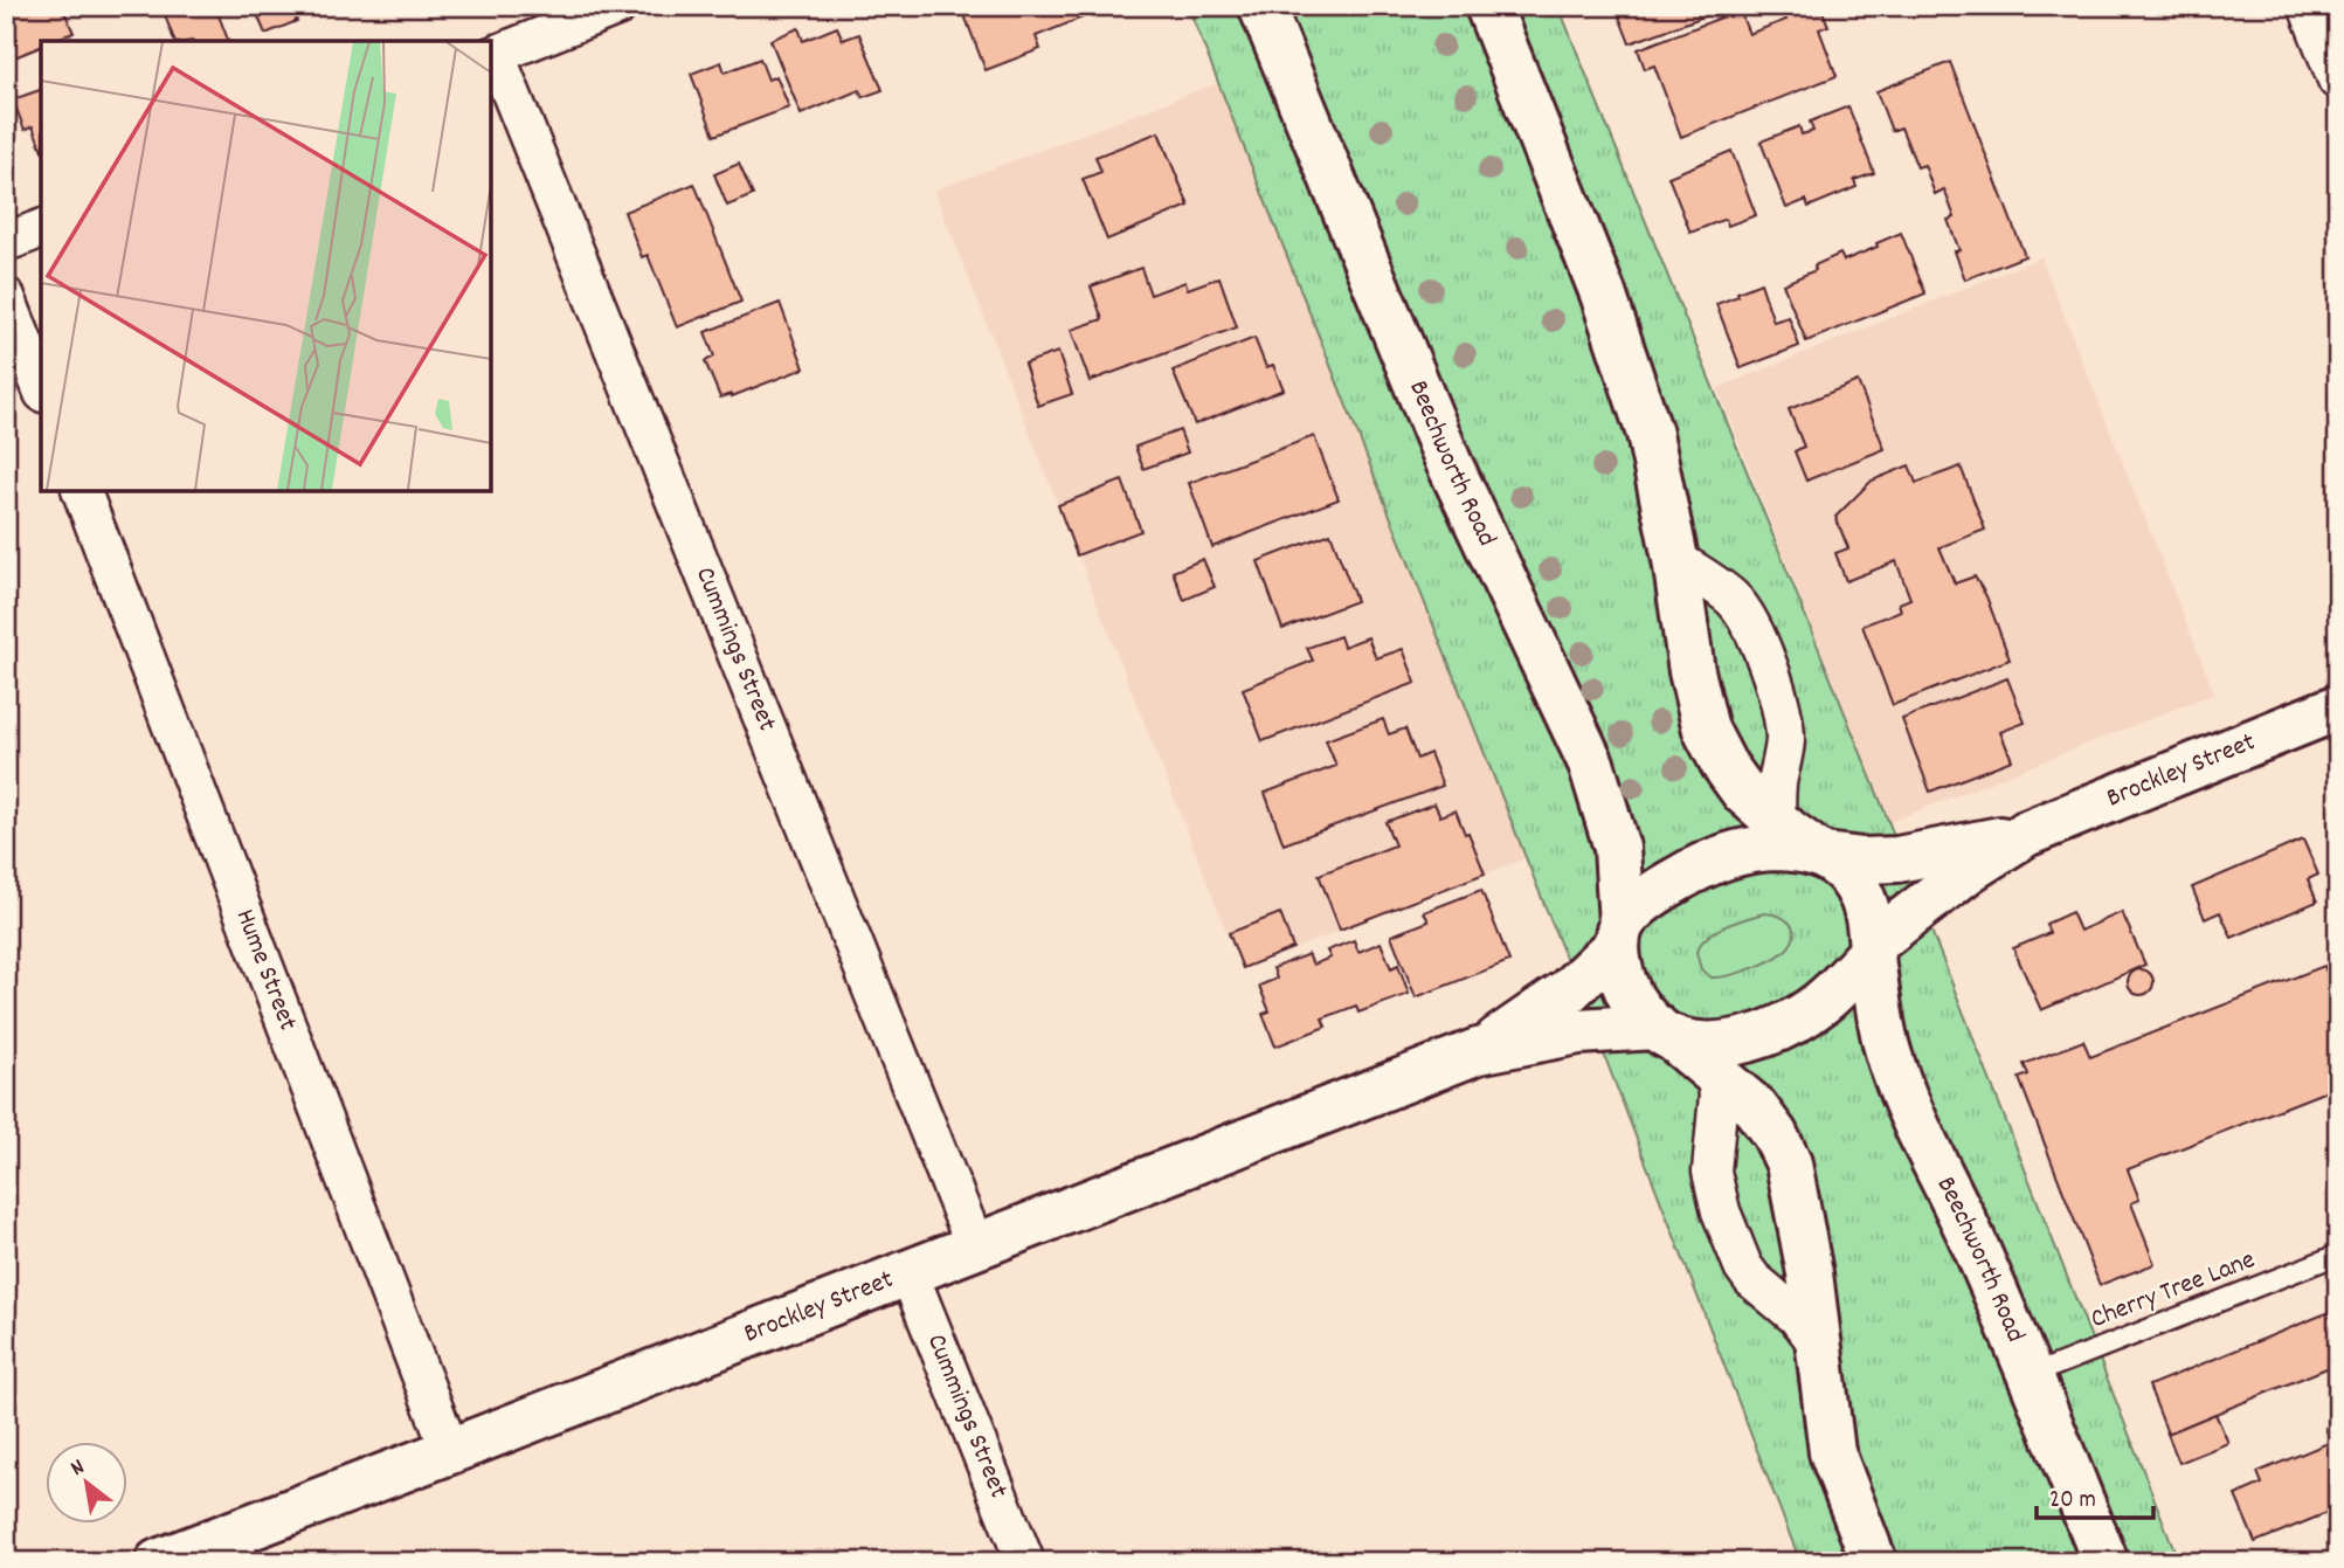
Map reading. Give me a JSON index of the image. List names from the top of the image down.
{
  "streets": {
    "main road": ["Beechworth Road", "Brockley Street"],
    "street": ["Cummings Street", "Hume Street"],
    "lane": ["Cherry Tree Lane"]
  },
  "crossings": [
    ["Beechworth Road", "Brockley Street"],
    ["Beechworth Road", "Cherry Tree Lane"],
    ["Cummings Street", "Brockley Street"],
    ["Brockley Street", "Hume Street"]
  ],
  "scale_bar": "20 m",
  "north": "top left"
}
